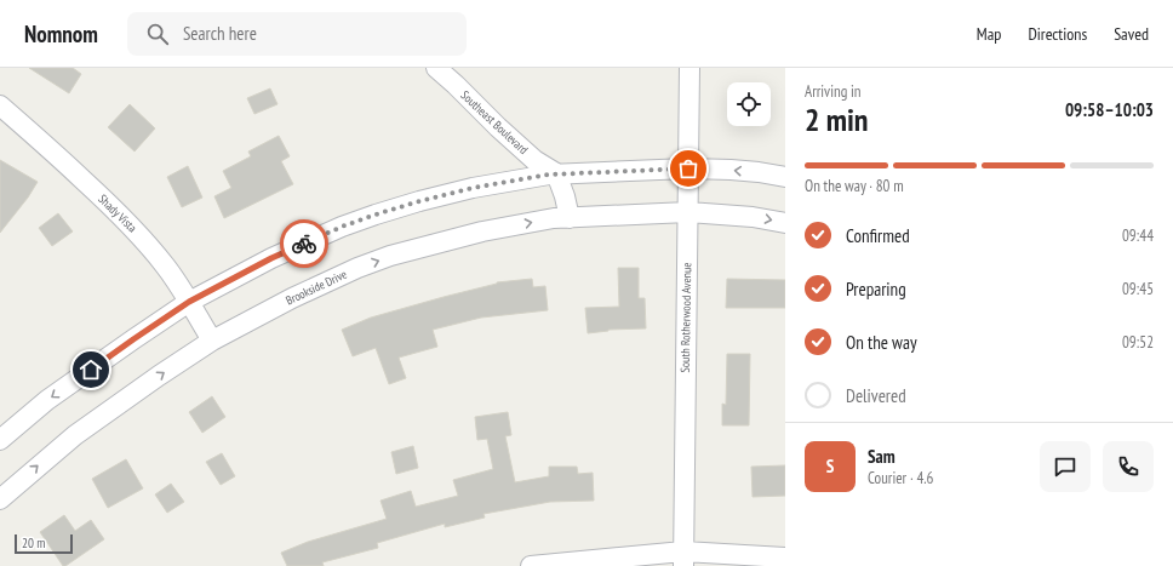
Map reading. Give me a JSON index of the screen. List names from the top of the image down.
{
  "streets": {
    "street": [
      "Southeast Boulevard",
      "Shady Vista",
      "Brookside Drive",
      "South Rotherwood Avenue"
    ]
  },
  "crossings": [
    ["Shady Vista", "Brookside Drive"],
    ["Brookside Drive", "South Rotherwood Avenue"]
  ],
  "scale_bar": "20 m",
  "page": {
    "header": "Nomnom",
    "search": "Search here",
    "nav": ["Map", "Directions", "Saved"],
    "heading": ["2 min", "Arriving in", "09:58–10:03"],
    "panel": ["Sam", "Courier · 4.6"],
    "bar": "On the way · 80 m",
    "list": [
      ["Confirmed", "09:44"],
      ["Preparing", "09:45"],
      ["On the way", "09:52"],
      "Delivered"
    ],
    "round": "S",
    "scale": "20 m"
  }
}
